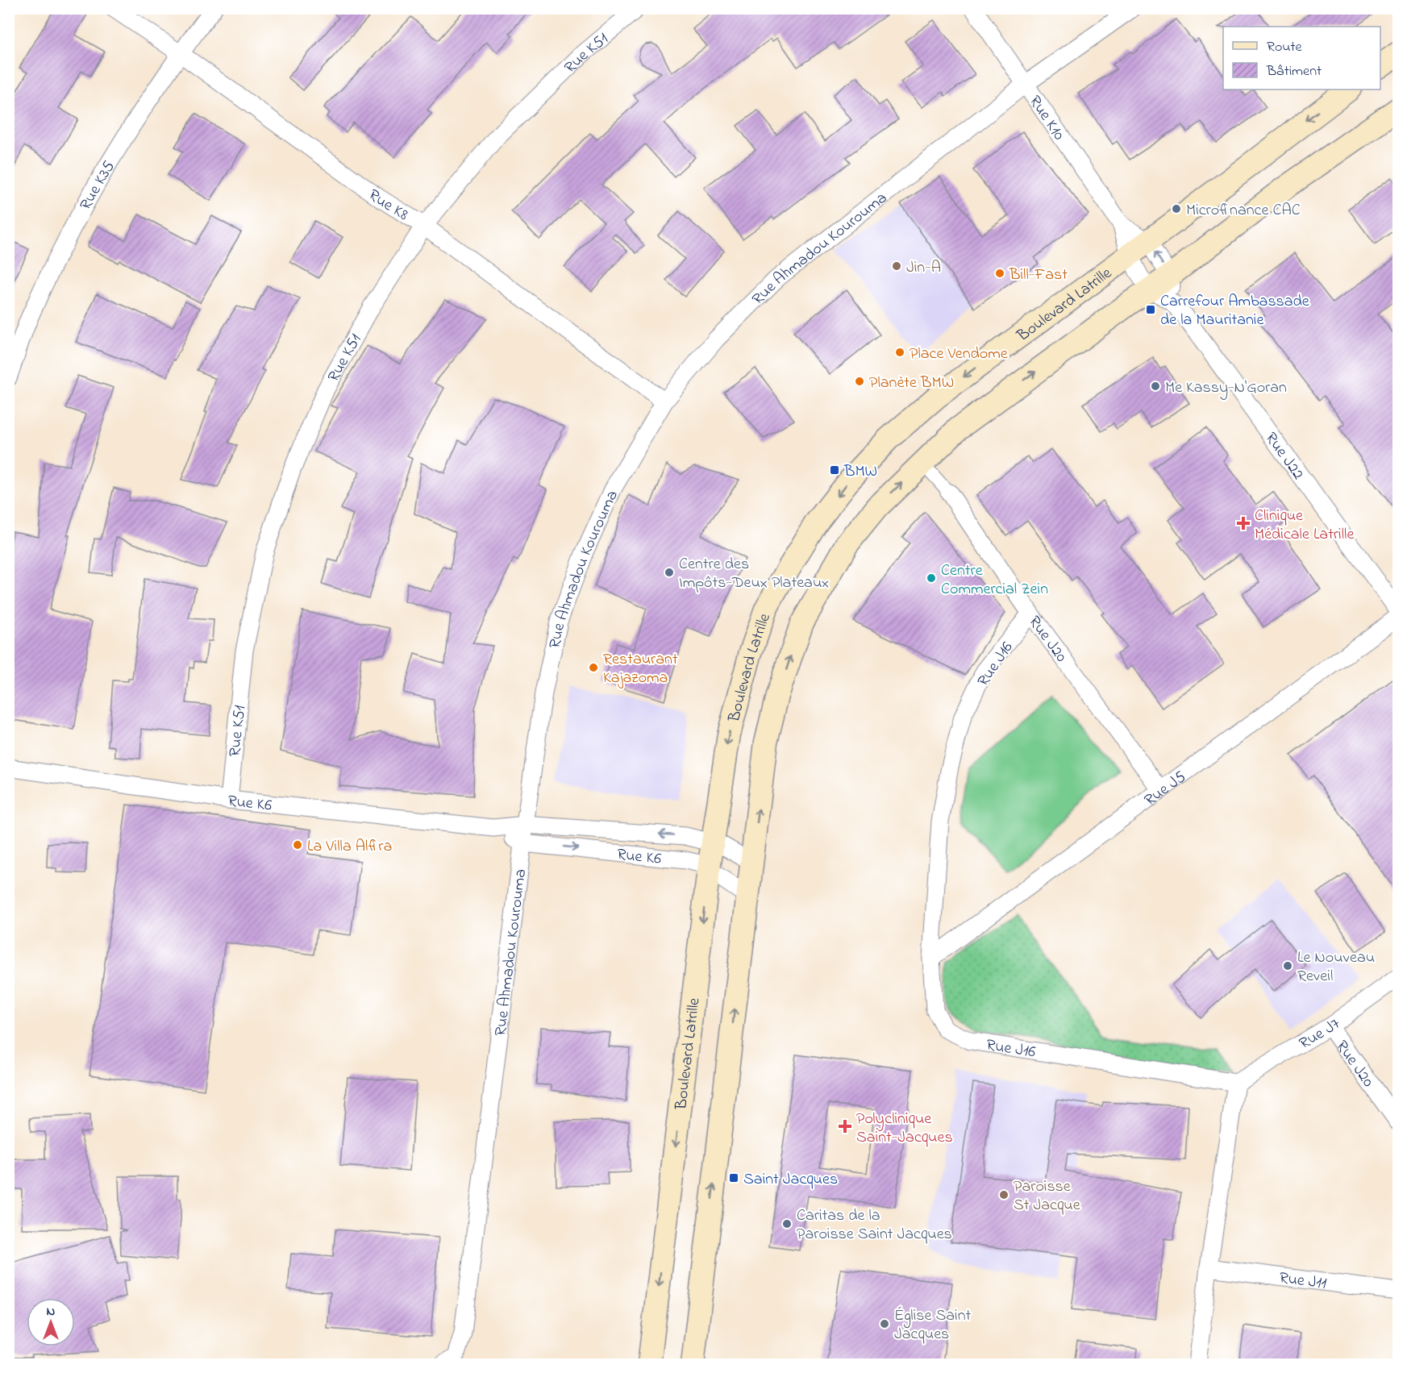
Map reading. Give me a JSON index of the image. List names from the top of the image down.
{
  "streets": {
    "main road": ["Boulevard Latrille"],
    "street": [
      "Rue K51",
      "Rue K10",
      "Rue K35",
      "Rue K8",
      "Rue Ahmadou Kourouma",
      "Rue J22",
      "Rue J20",
      "Rue J16",
      "Rue J5",
      "Rue K6",
      "Rue J7",
      "Rue J11"
    ]
  },
  "crossings": [
    ["Rue K51", "Rue K8"],
    ["Rue K51", "Rue K6"],
    ["Rue K10", "Rue Ahmadou Kourouma"],
    ["Rue K10", "Rue J22"],
    ["Rue K35", "Rue K8"],
    ["Rue K8", "Rue Ahmadou Kourouma"],
    ["Rue Ahmadou Kourouma", "Rue K6"],
    ["Boulevard Latrille", "Rue J22"],
    ["Boulevard Latrille", "Rue K6"],
    ["Rue J20", "Rue J16"],
    ["Rue J20", "Rue J5"],
    ["Rue J20", "Rue J7"],
    ["Rue J16", "Rue J5"],
    ["Rue J16", "Rue J7"]
  ],
  "places": {
    "other": [
      "Microfinance CAC",
      "Jin-A",
      "Bill-Fast",
      "Place Vendome",
      "Planète BMW",
      "Me Kassy-N'Goran",
      "Centre des Impôts-Deux Plateaux",
      "Centre Commercial Zein",
      "Restaurant Kajazoma",
      "La Villa Alfira",
      "Le Nouveau Reveil",
      "Paroisse St Jacque",
      "Caritas de la Paroisse Saint Jacques",
      "Église Saint Jacques"
    ],
    "transit": ["Carrefour Ambassade de la Mauritanie", "BMW", "Saint Jacques"],
    "health": ["Clinique Médicale Latrille", "Polyclinique Saint-Jacques"]
  },
  "legend": ["Route", "Bâtiment"],
  "north": "top"
}
